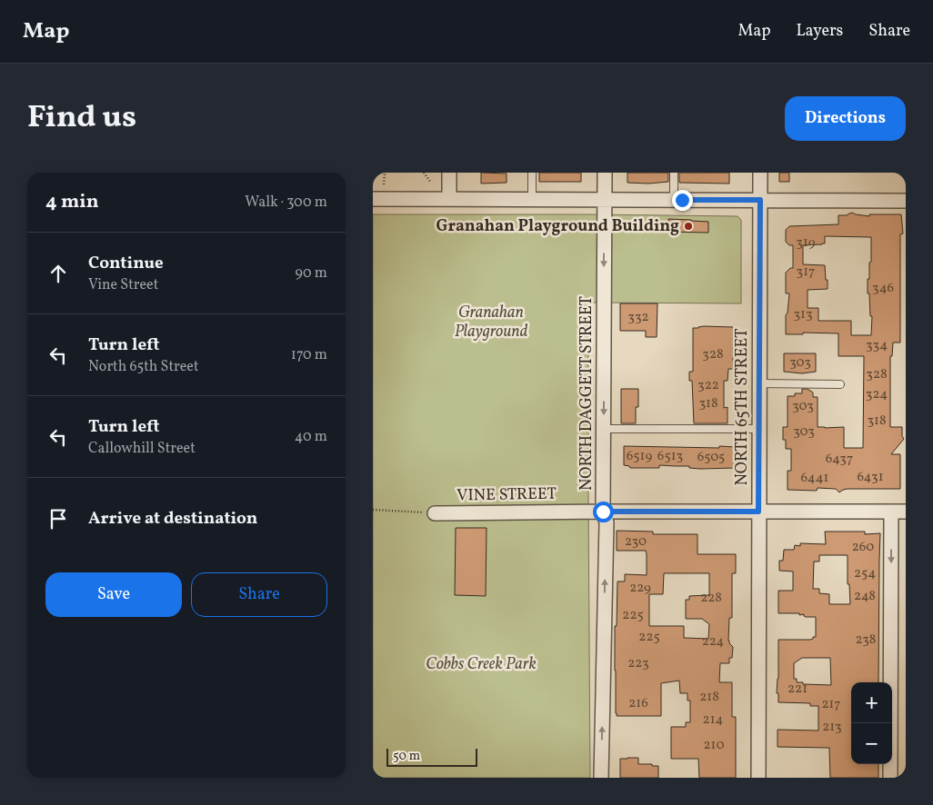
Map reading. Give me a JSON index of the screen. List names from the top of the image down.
{
  "streets": {
    "street": ["NORTH DAGGETT STREET", "NORTH 65TH STREET", "VINE STREET"]
  },
  "crossings": [
    ["NORTH DAGGETT STREET", "VINE STREET"],
    ["NORTH 65TH STREET", "VINE STREET"]
  ],
  "parks": ["Granahan Playground", "Cobbs Creek Park"],
  "places": ["Granahan Playground Building"],
  "house_numbers": [
    "319",
    "317",
    "346",
    "313",
    "332",
    "334",
    "328",
    "303",
    "328",
    "322",
    "324",
    "318",
    "303",
    "318",
    "303",
    "6519",
    "6513",
    "6505",
    "6437",
    "6431",
    "6441",
    "230",
    "260",
    "254",
    "229",
    "248",
    "228",
    "225",
    "225",
    "238",
    "224",
    "223",
    "221",
    "218",
    "216",
    "217",
    "214",
    "213",
    "210"
  ],
  "scale_bar": "50 m",
  "page": {
    "header": "Map",
    "nav": ["Map", "Layers", "Share"],
    "title": "Find us",
    "buttons": [
      "Directions",
      ["Save", "Share"]
    ],
    "heading": ["4 min", "Walk · 300 m"],
    "list": [
      ["Continue", "Vine Street", "90 m"],
      ["Turn left", "North 65th Street", "170 m"],
      ["Turn left", "Callowhill Street", "40 m"],
      "Arrive at destination"
    ],
    "map_buttons": ["+", "−"],
    "scale": "50 m"
  }
}
